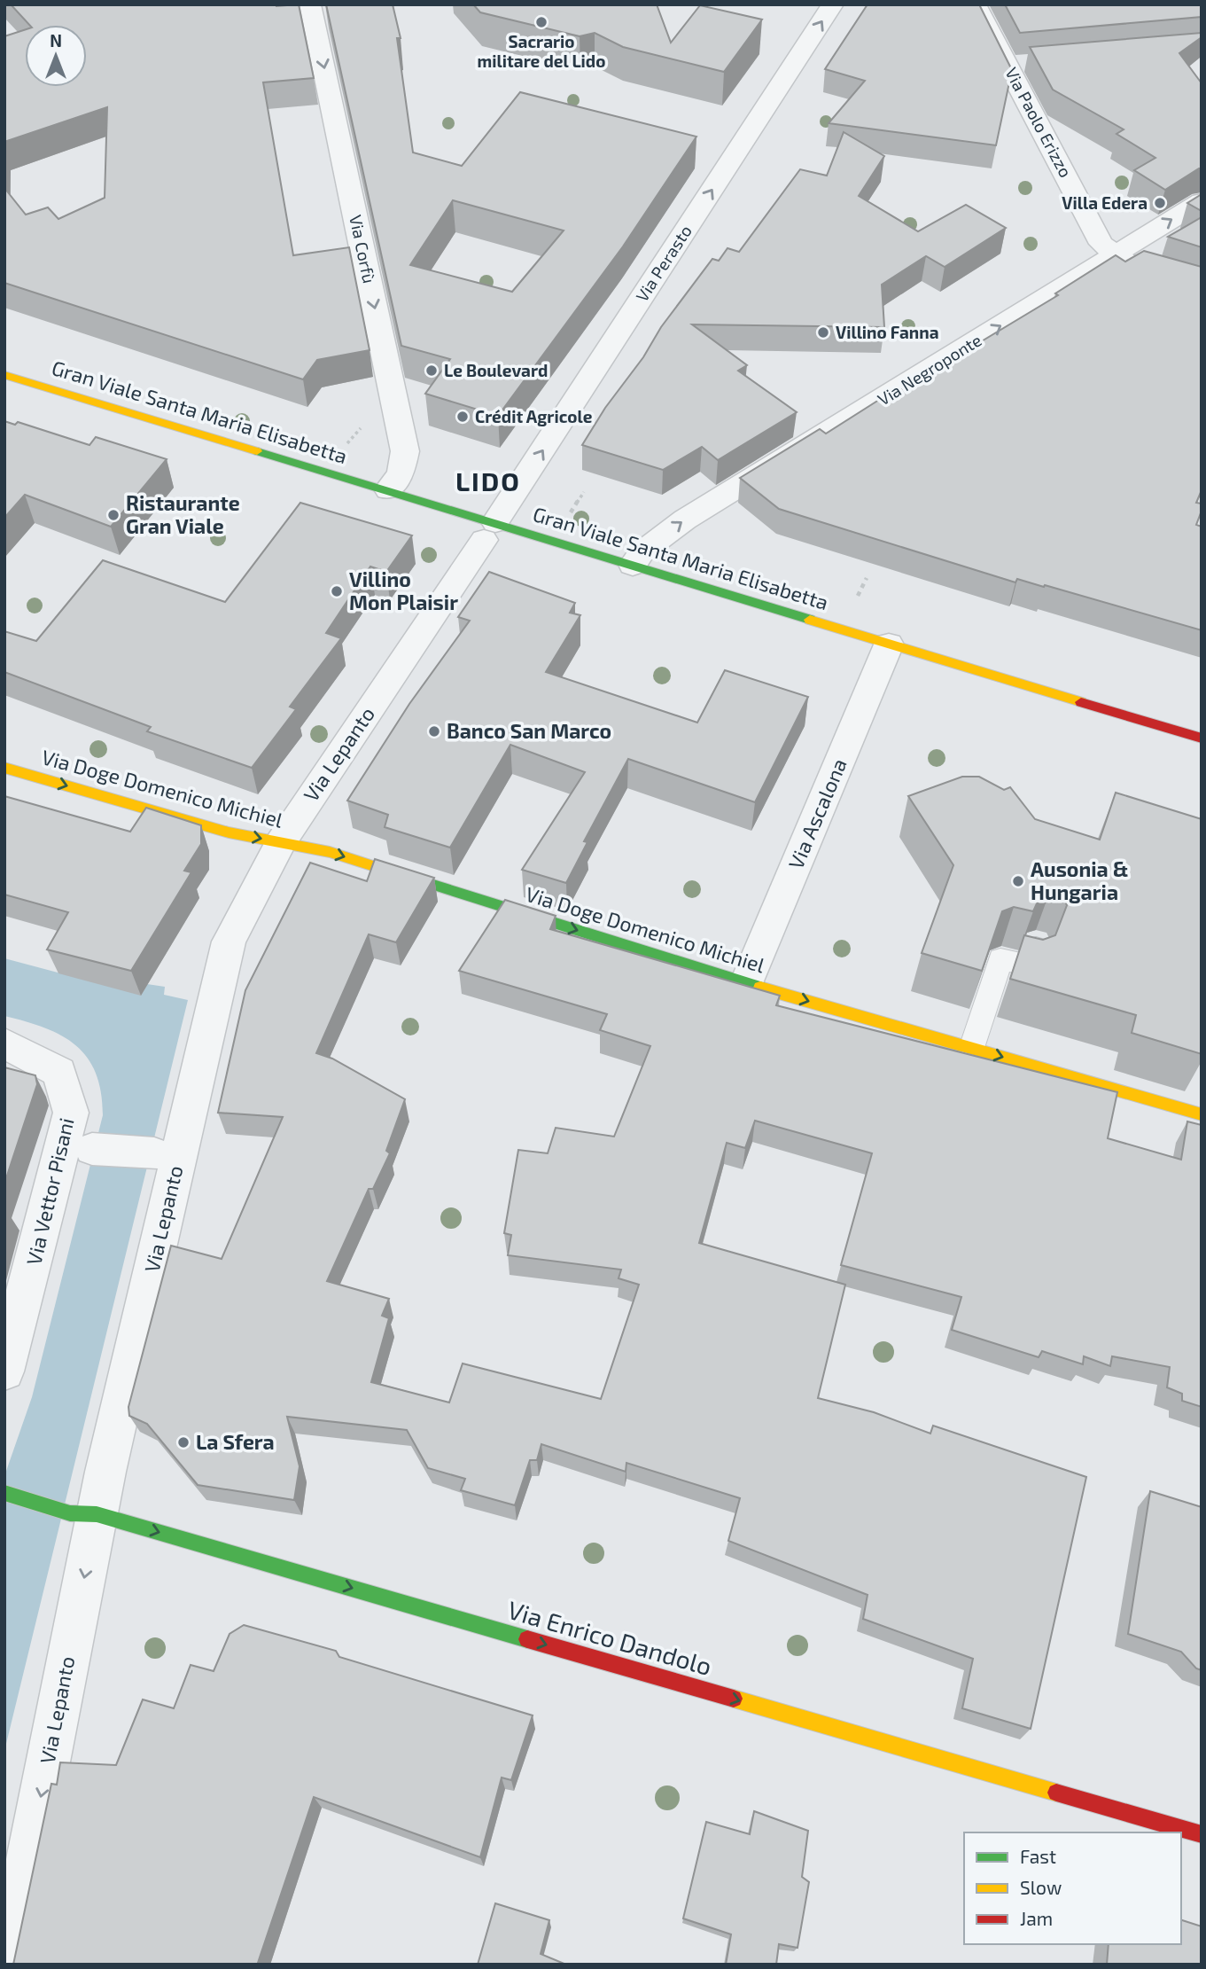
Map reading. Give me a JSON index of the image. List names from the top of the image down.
{
  "streets": {
    "street": [
      "Via Paolo Erizzo",
      "Via Corfù",
      "Via Perasto",
      "Via Negroponte",
      "Gran Viale Santa Maria Elisabetta",
      "Via Lepanto",
      "Via Doge Domenico Michiel",
      "Via Ascalona",
      "Via Vettor Pisani",
      "Via Enrico Dandolo"
    ]
  },
  "crossings": [
    ["Via Paolo Erizzo", "Via Negroponte"],
    ["Via Corfù", "Gran Viale Santa Maria Elisabetta"],
    ["Via Perasto", "Gran Viale Santa Maria Elisabetta"],
    ["Via Perasto", "Via Lepanto"],
    ["Via Negroponte", "Gran Viale Santa Maria Elisabetta"],
    ["Gran Viale Santa Maria Elisabetta", "Via Lepanto"],
    ["Gran Viale Santa Maria Elisabetta", "Via Ascalona"],
    ["Via Lepanto", "Via Doge Domenico Michiel"],
    ["Via Lepanto", "Via Enrico Dandolo"],
    ["Via Doge Domenico Michiel", "Via Ascalona"]
  ],
  "one_way": [
    "Via Corfù",
    "Via Perasto",
    "Via Negroponte",
    "Via Doge Domenico Michiel",
    "Via Enrico Dandolo"
  ],
  "districts": ["LIDO"],
  "places": [
    "Sacrario militare del Lido",
    "Villa Edera",
    "Villino Fanna",
    "Le Boulevard",
    "Crédit Agricole",
    "Ristaurante Gran Viale",
    "Villino Mon Plaisir",
    "Banco San Marco",
    "Ausonia & Hungaria",
    "La Sfera"
  ],
  "legend": ["Fast", "Slow", "Jam"],
  "north": "top"
}
